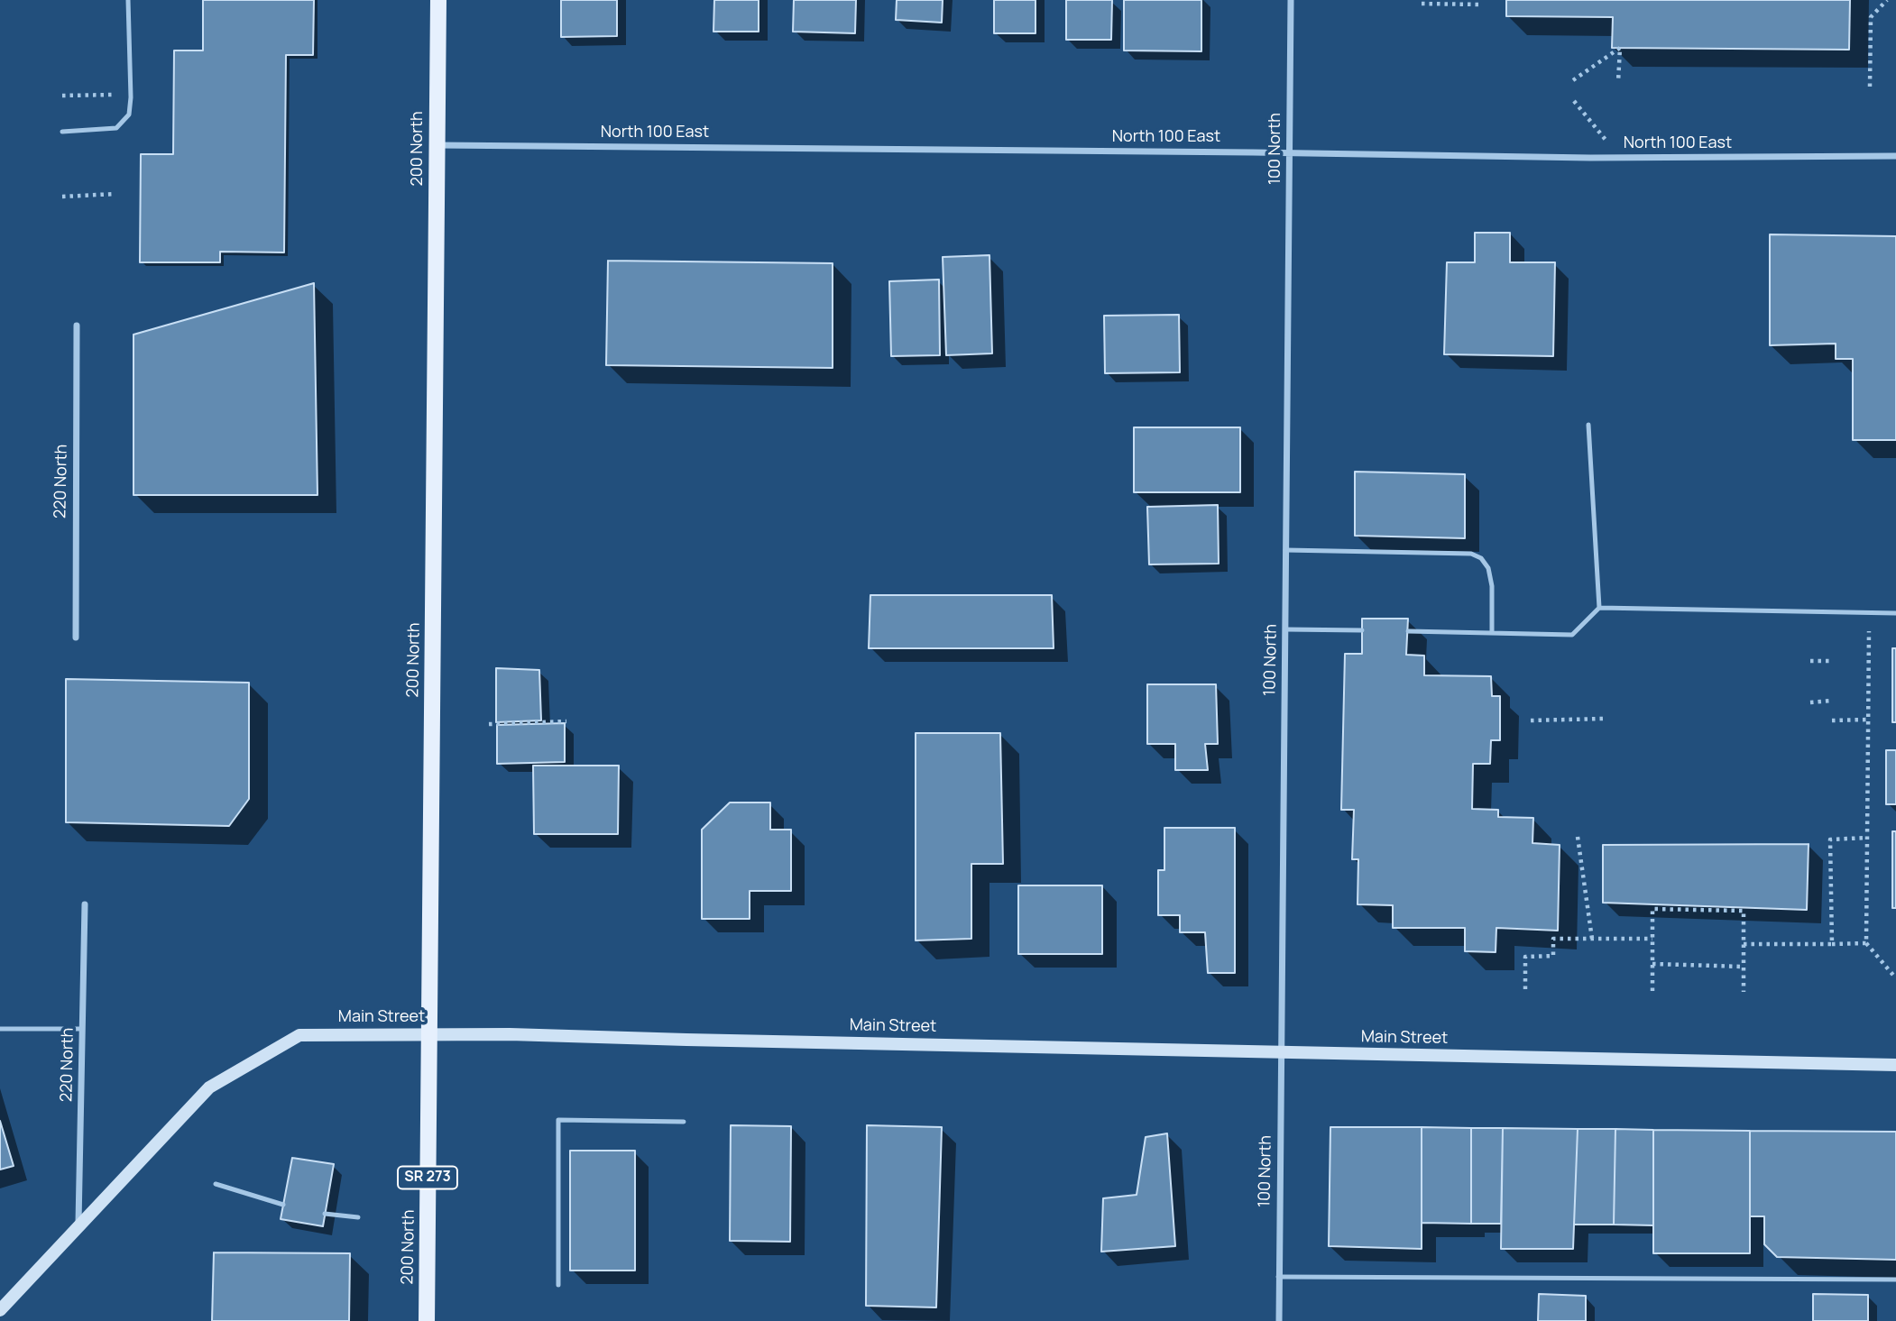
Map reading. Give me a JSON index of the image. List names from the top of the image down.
{
  "streets": {
    "main road": ["200 North", "Main Street", "SR 273"],
    "street": ["North 100 East", "100 North", "220 North"]
  },
  "crossings": [
    ["North 100 East", "200 North"],
    ["North 100 East", "100 North"],
    ["200 North", "Main Street"],
    ["100 North", "Main Street"],
    ["220 North", "Main Street"]
  ]
}
